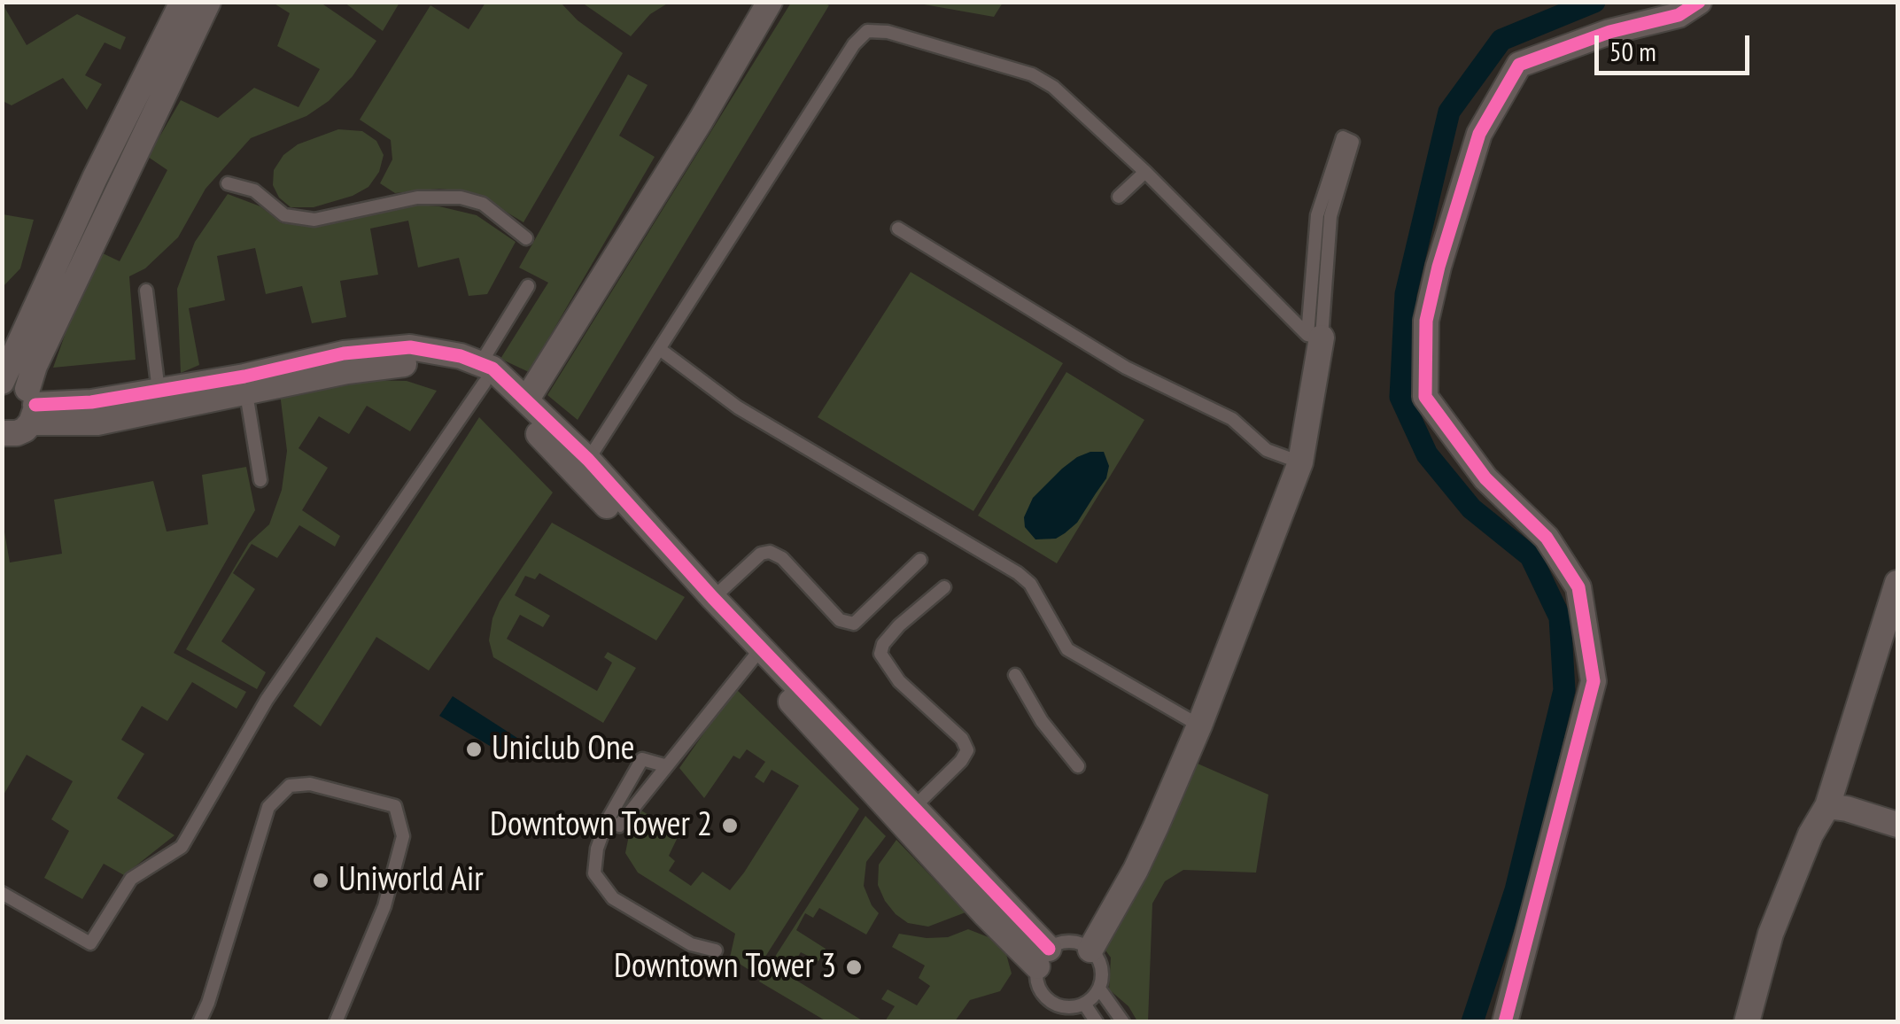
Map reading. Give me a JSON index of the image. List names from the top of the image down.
{
  "places": [
    "Uniclub One",
    "Downtown Tower 2",
    "Uniworld Air",
    "Downtown Tower 3"
  ],
  "scale_bar": "50 m"
}
